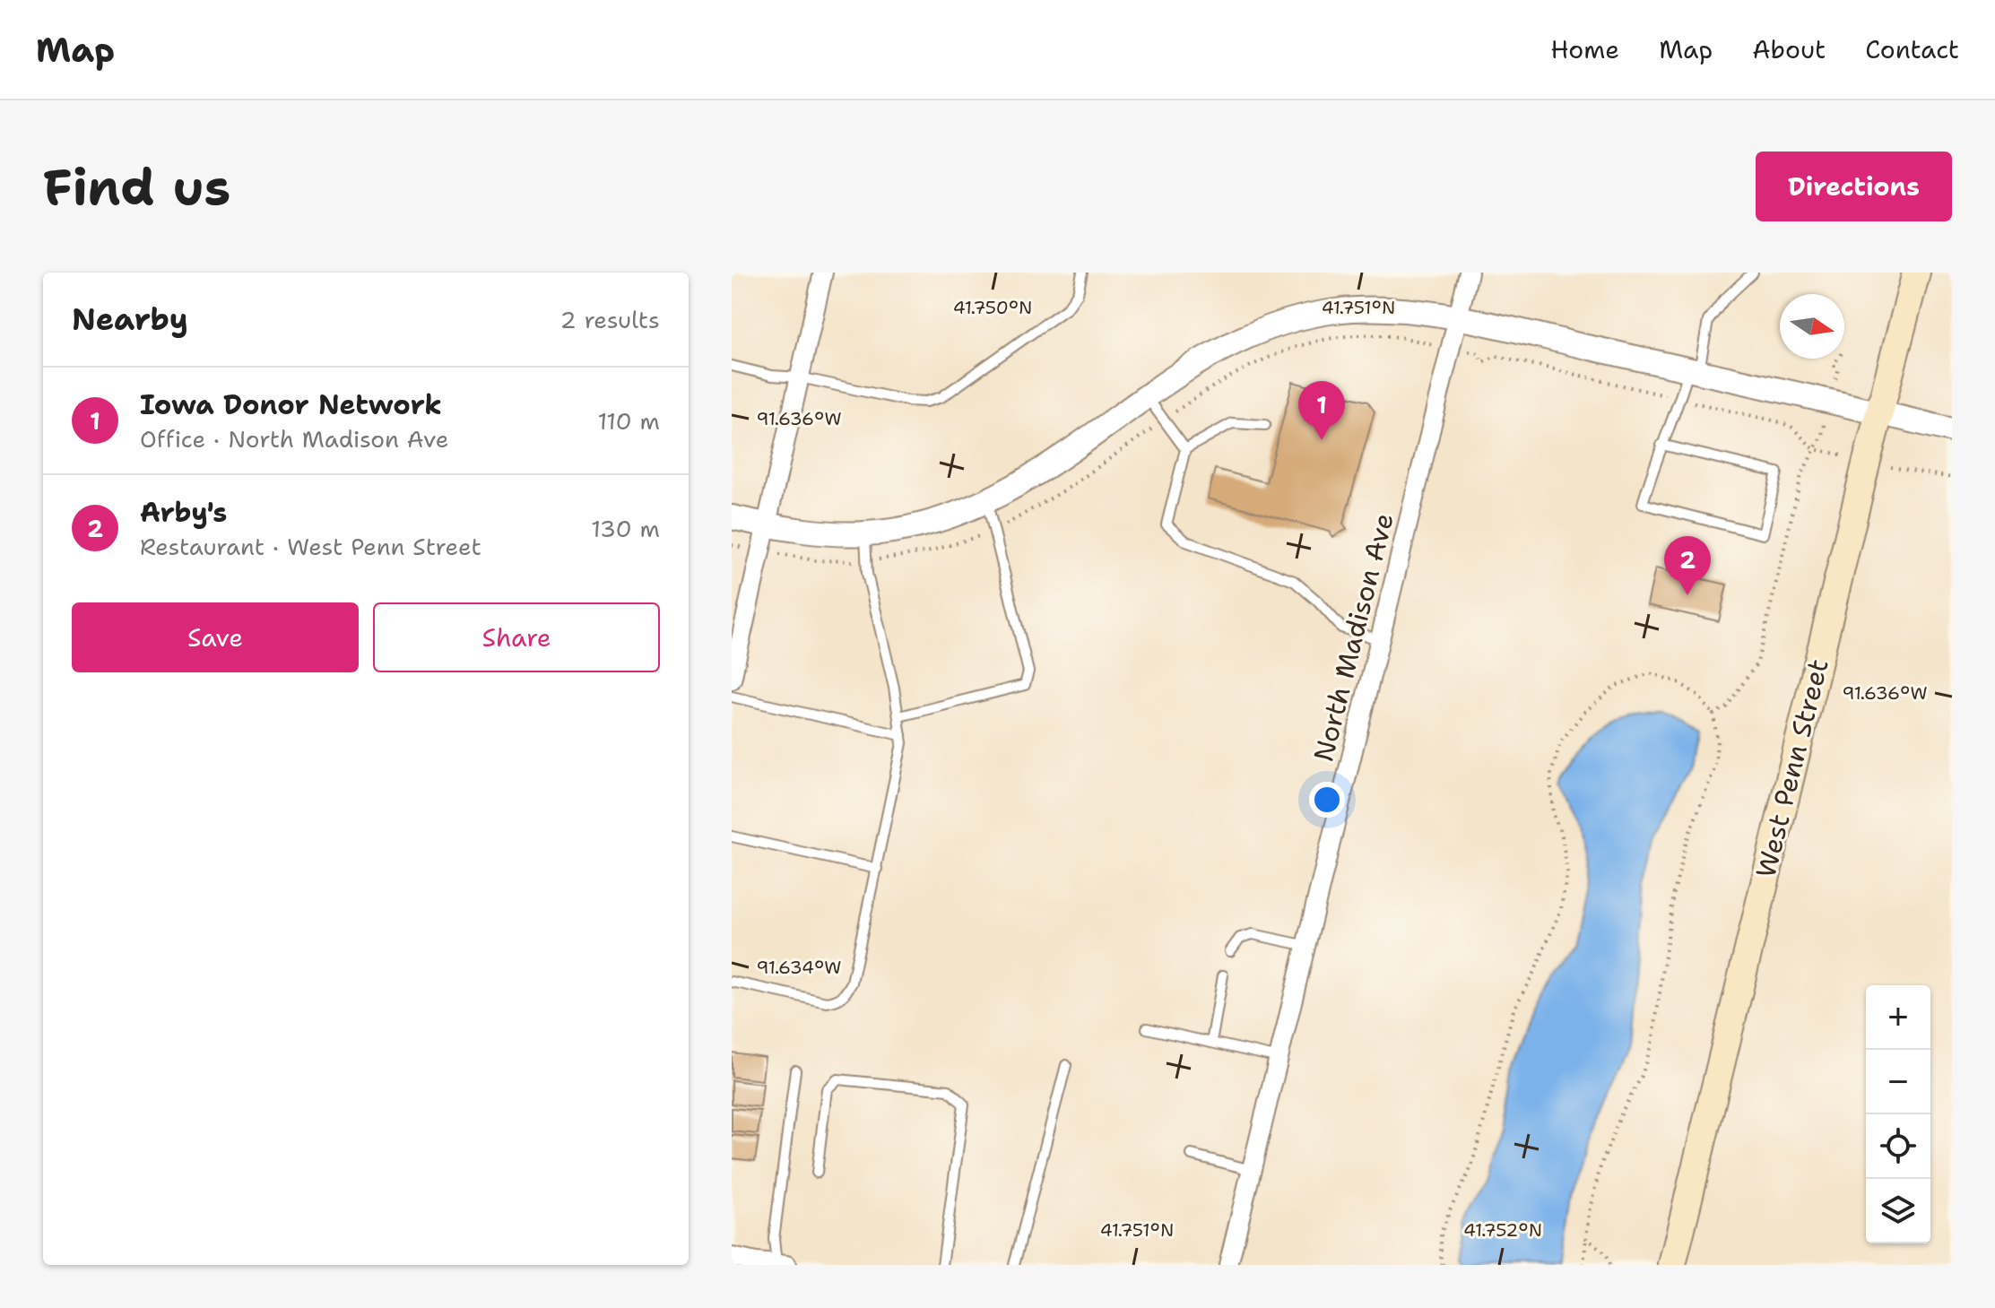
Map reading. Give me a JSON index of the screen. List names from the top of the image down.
{
  "streets": {
    "main road": ["West Penn Street"],
    "street": ["North Madison Ave"]
  },
  "north": "right",
  "page": {
    "header": "Map",
    "nav": [
      "Home",
      "Map",
      "About",
      "Contact"
    ],
    "buttons": [
      "Directions",
      ["Save", "Share"]
    ],
    "title": "Find us",
    "heading": ["Nearby", "2 results"],
    "list": [
      {
        "mark": "1",
        "name": "Iowa Donor Network",
        "note": "Office · North Madison Ave",
        "value": "110 m"
      },
      {
        "mark": "2",
        "name": "Arby's",
        "note": "Restaurant · West Penn Street",
        "value": "130 m"
      }
    ],
    "pins": ["1", "2"],
    "map_buttons": ["+", "−"]
  },
  "coordinates": [
    "41.750°N",
    "41.751°N",
    "91.636°W",
    "91.634°W",
    "41.752°N"
  ]
}
